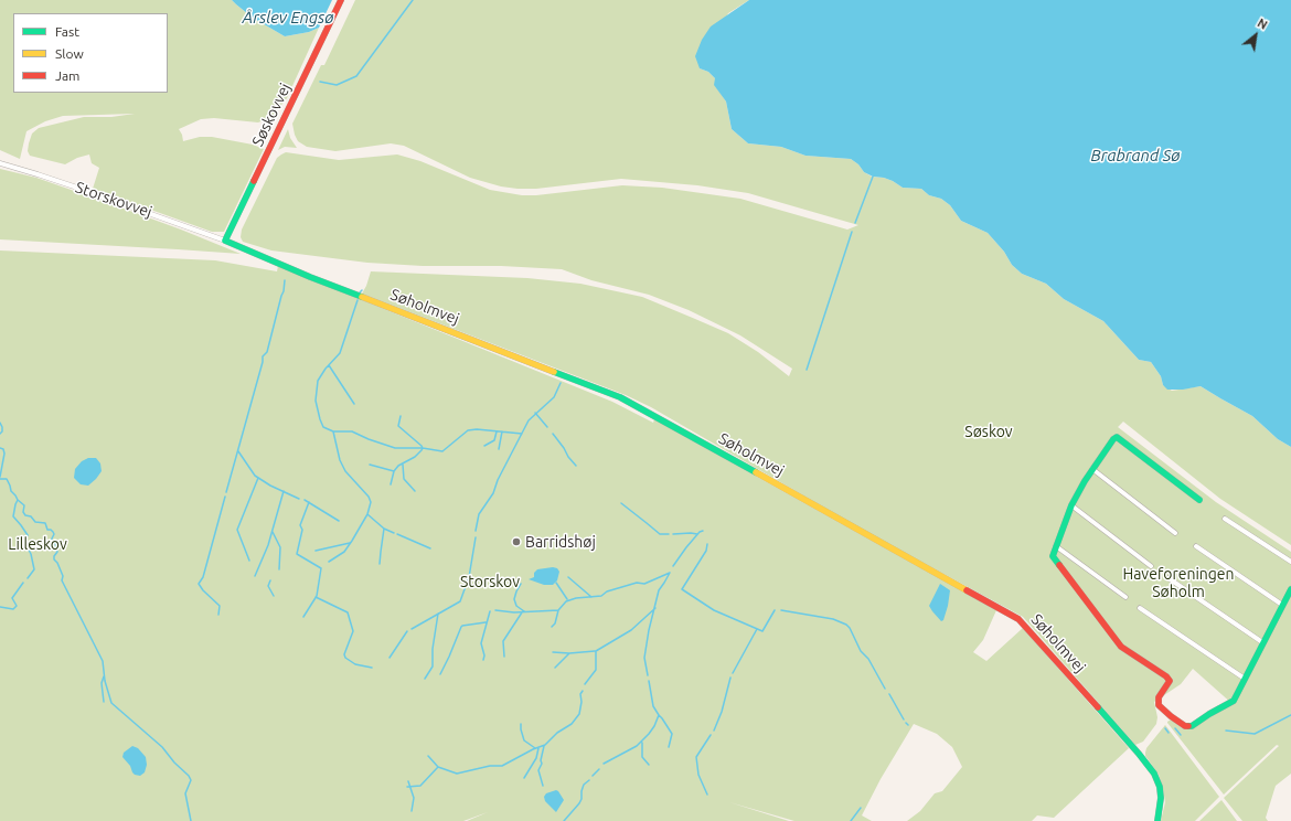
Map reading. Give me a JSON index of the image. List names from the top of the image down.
{
  "streets": {
    "street": ["Søskovvej", "Storskovvej", "Søholmvej"]
  },
  "crossings": [
    ["Søskovvej", "Storskovvej"],
    ["Søskovvej", "Søholmvej"],
    ["Storskovvej", "Søholmvej"]
  ],
  "water": ["Årslev Engsø", "Brabrand Sø"],
  "parks": [
    "Søskov",
    "Lilleskov",
    "Haveforeningen Søholm",
    "Storskov"
  ],
  "places": ["Barridshøj"],
  "legend": ["Fast", "Slow", "Jam"],
  "north": "top right"
}
